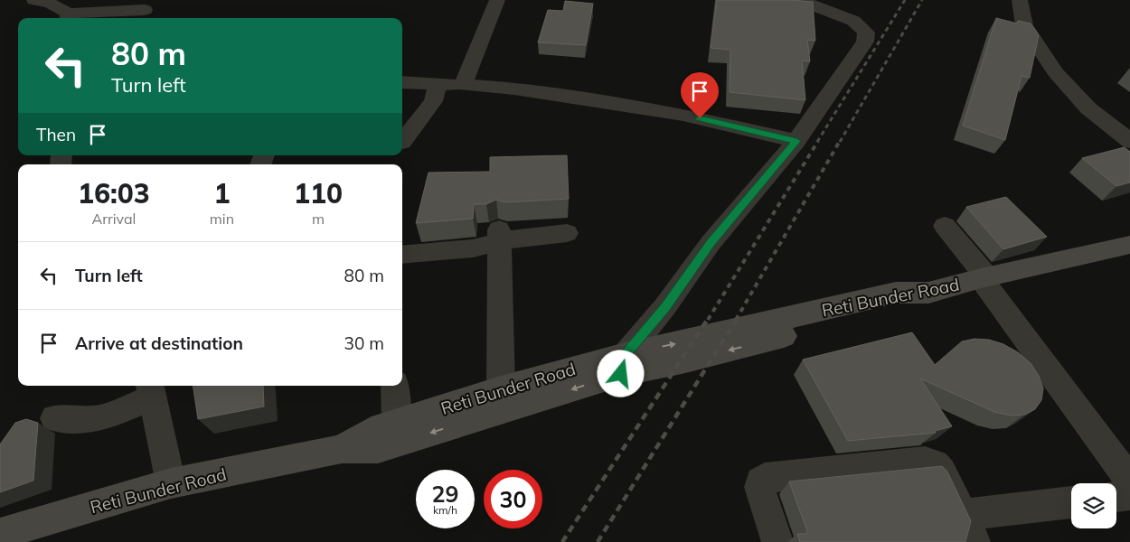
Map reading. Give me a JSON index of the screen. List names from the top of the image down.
{
  "streets": {
    "main road": ["Reti Bunder Road"]
  },
  "page": {
    "turn": ["80 m", "Turn left"],
    "then": "Then",
    "eta": [
      "16:03",
      "Arrival",
      "1",
      "min",
      "110",
      "m"
    ],
    "list": [
      {
        "name": "Turn left",
        "value": "80 m"
      },
      {
        "name": "Arrive at destination",
        "value": "30 m"
      }
    ],
    "speed": "29 km/h",
    "limit": "30"
  }
}
